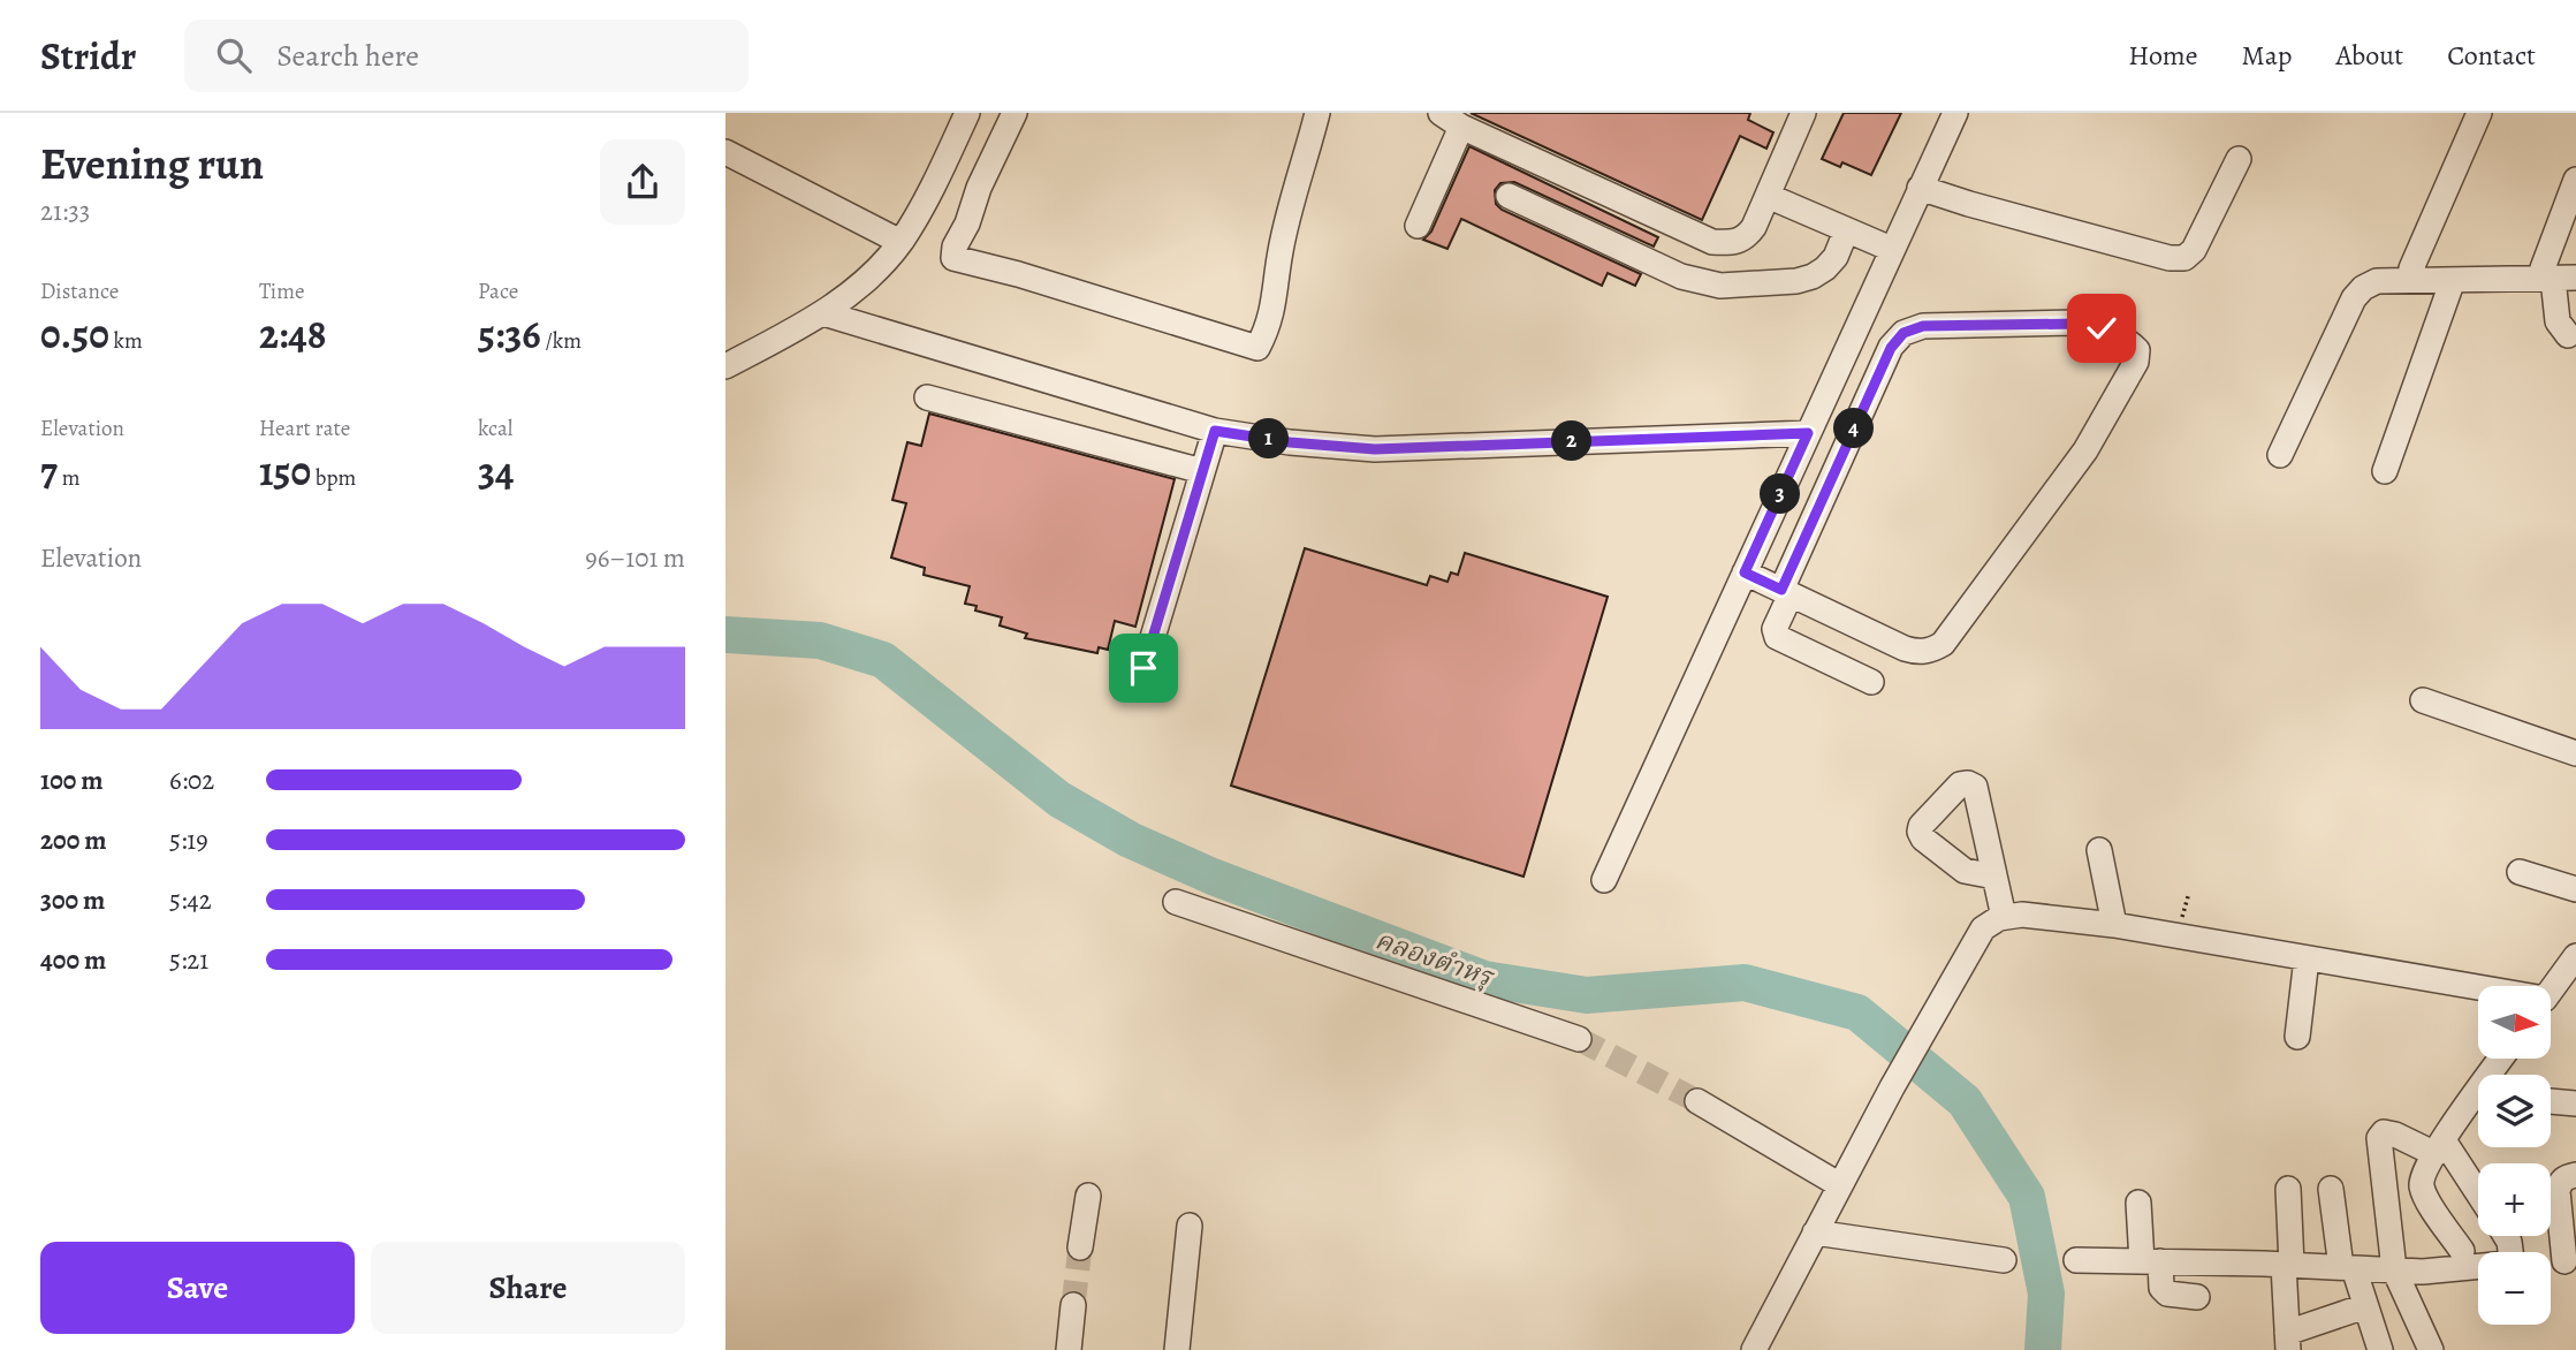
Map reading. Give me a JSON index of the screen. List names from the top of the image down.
{
  "water": ["คลองตำหรุ"],
  "north": "right",
  "page": {
    "header": "Stridr",
    "search": "Search here",
    "nav": [
      "Home",
      "Map",
      "About",
      "Contact"
    ],
    "heading": ["Evening run", "21:33"],
    "stats": [
      ["Distance", "0.50 km"],
      ["Time", "2:48"],
      ["Pace", "5:36 /km"],
      ["Elevation", "7 m"],
      ["Heart rate", "150 bpm"],
      ["kcal", "34"]
    ],
    "pins": [
      "4",
      "1",
      "2",
      "3"
    ],
    "chart": ["Elevation", "96–101 m"],
    "list": [
      {
        "name": "100 m",
        "note": "6:02"
      },
      {
        "name": "200 m",
        "note": "5:19"
      },
      {
        "name": "300 m",
        "note": "5:42"
      },
      {
        "name": "400 m",
        "note": "5:21"
      }
    ],
    "map_buttons": ["+", "−"],
    "buttons": ["Save", "Share"]
  }
}
